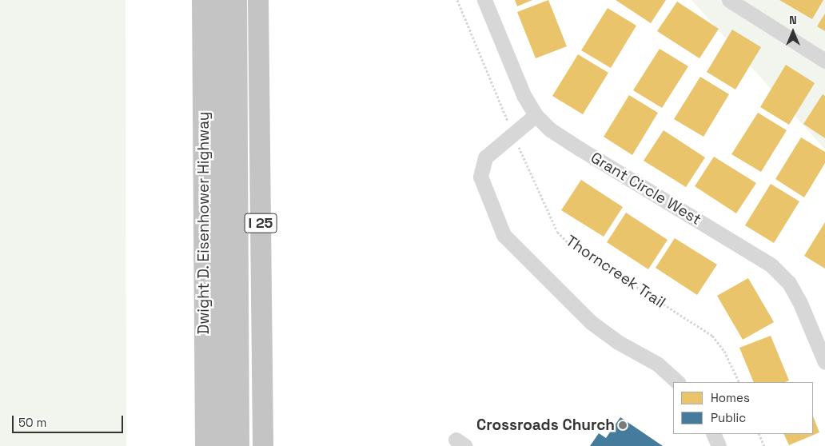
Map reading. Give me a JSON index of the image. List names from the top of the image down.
{
  "streets": {
    "highway": ["Dwight D. Eisenhower Highway", "I 25"],
    "street": ["Grant Circle West"],
    "path": ["Thorncreek Trail"]
  },
  "places": ["Crossroads Church"],
  "legend": ["Homes", "Public"],
  "scale_bar": "50 m",
  "north": "top"
}
